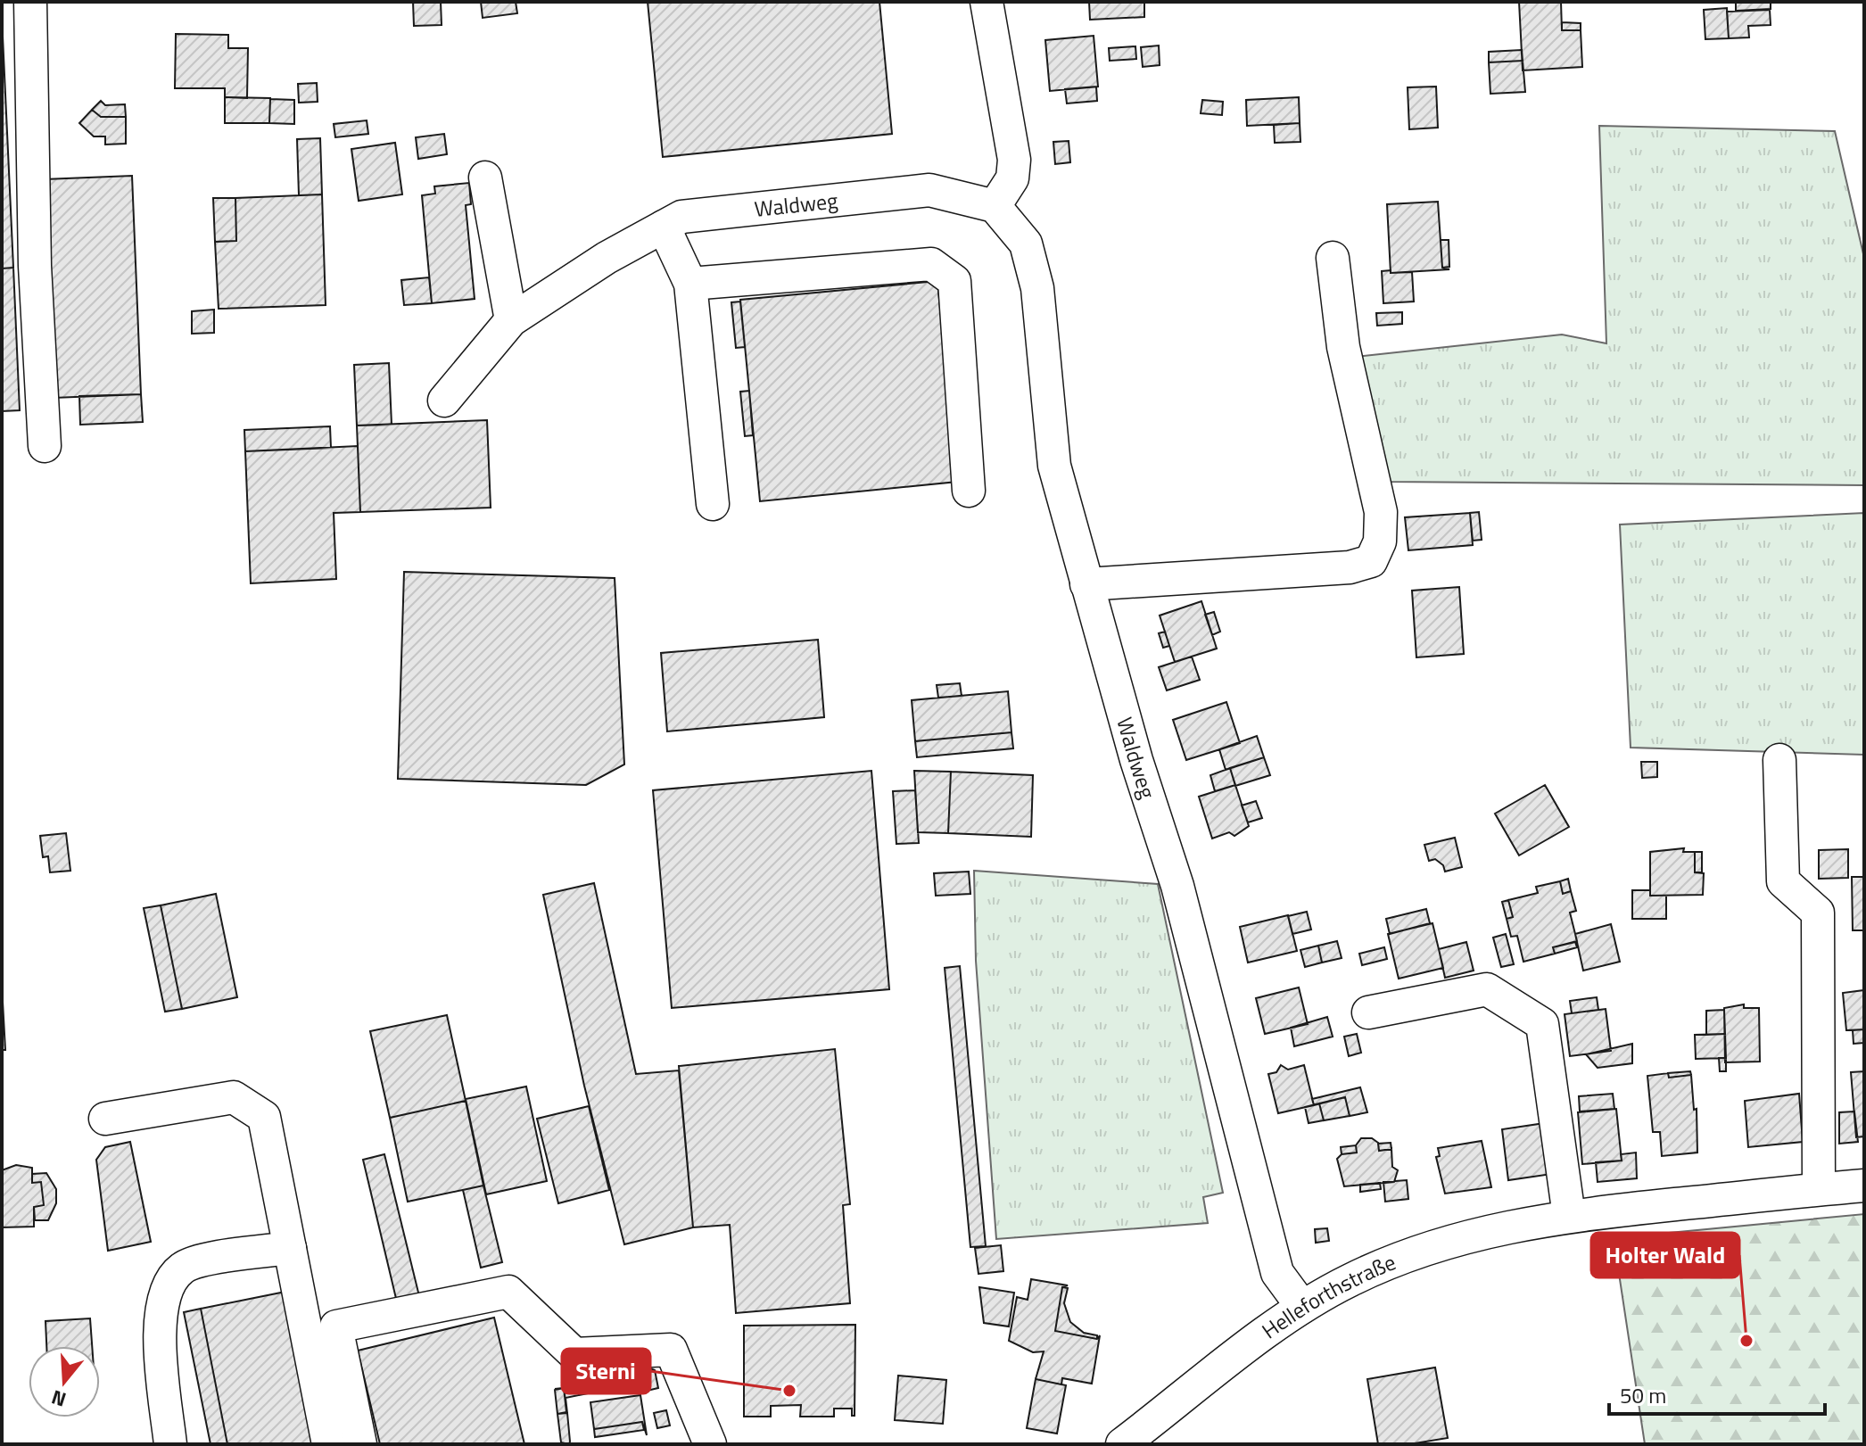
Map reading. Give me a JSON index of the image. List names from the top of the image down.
{
  "streets": {
    "street": ["Waldweg", "Helleforthstraße"]
  },
  "crossings": [
    ["Waldweg", "Helleforthstraße"]
  ],
  "places": ["Holter Wald", "Sterni"],
  "scale_bar": "50 m",
  "north": "bottom"
}
